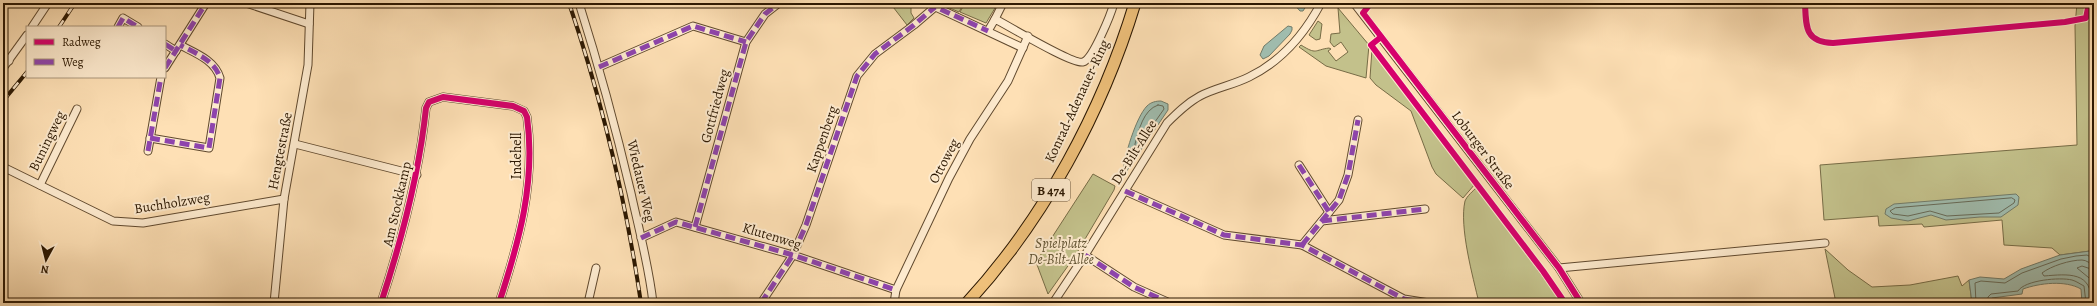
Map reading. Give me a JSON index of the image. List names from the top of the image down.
{
  "streets": {
    "main road": ["Konrad-Adenauer-Ring", "B 474"],
    "street": [
      "Gottfriedweg",
      "Kappenberg",
      "Buningweg",
      "Loburger Straße",
      "Hengtestraße",
      "De-Bilt-Allee",
      "Indehell",
      "Ottoweg",
      "Wiedauer Weg",
      "Buchholzweg",
      "Am Stockkamp",
      "Klutenweg"
    ]
  },
  "crossings": [
    ["Gottfriedweg", "Klutenweg"],
    ["Kappenberg", "Klutenweg"],
    ["Buningweg", "Buchholzweg"],
    ["Hengtestraße", "Buchholzweg"],
    ["Indehell", "Am Stockkamp"],
    ["Ottoweg", "Klutenweg"],
    ["Wiedauer Weg", "Klutenweg"]
  ],
  "parks": ["Spielplatz De-Bilt-Allee"],
  "legend": ["Radweg", "Weg"],
  "north": "bottom"
}
